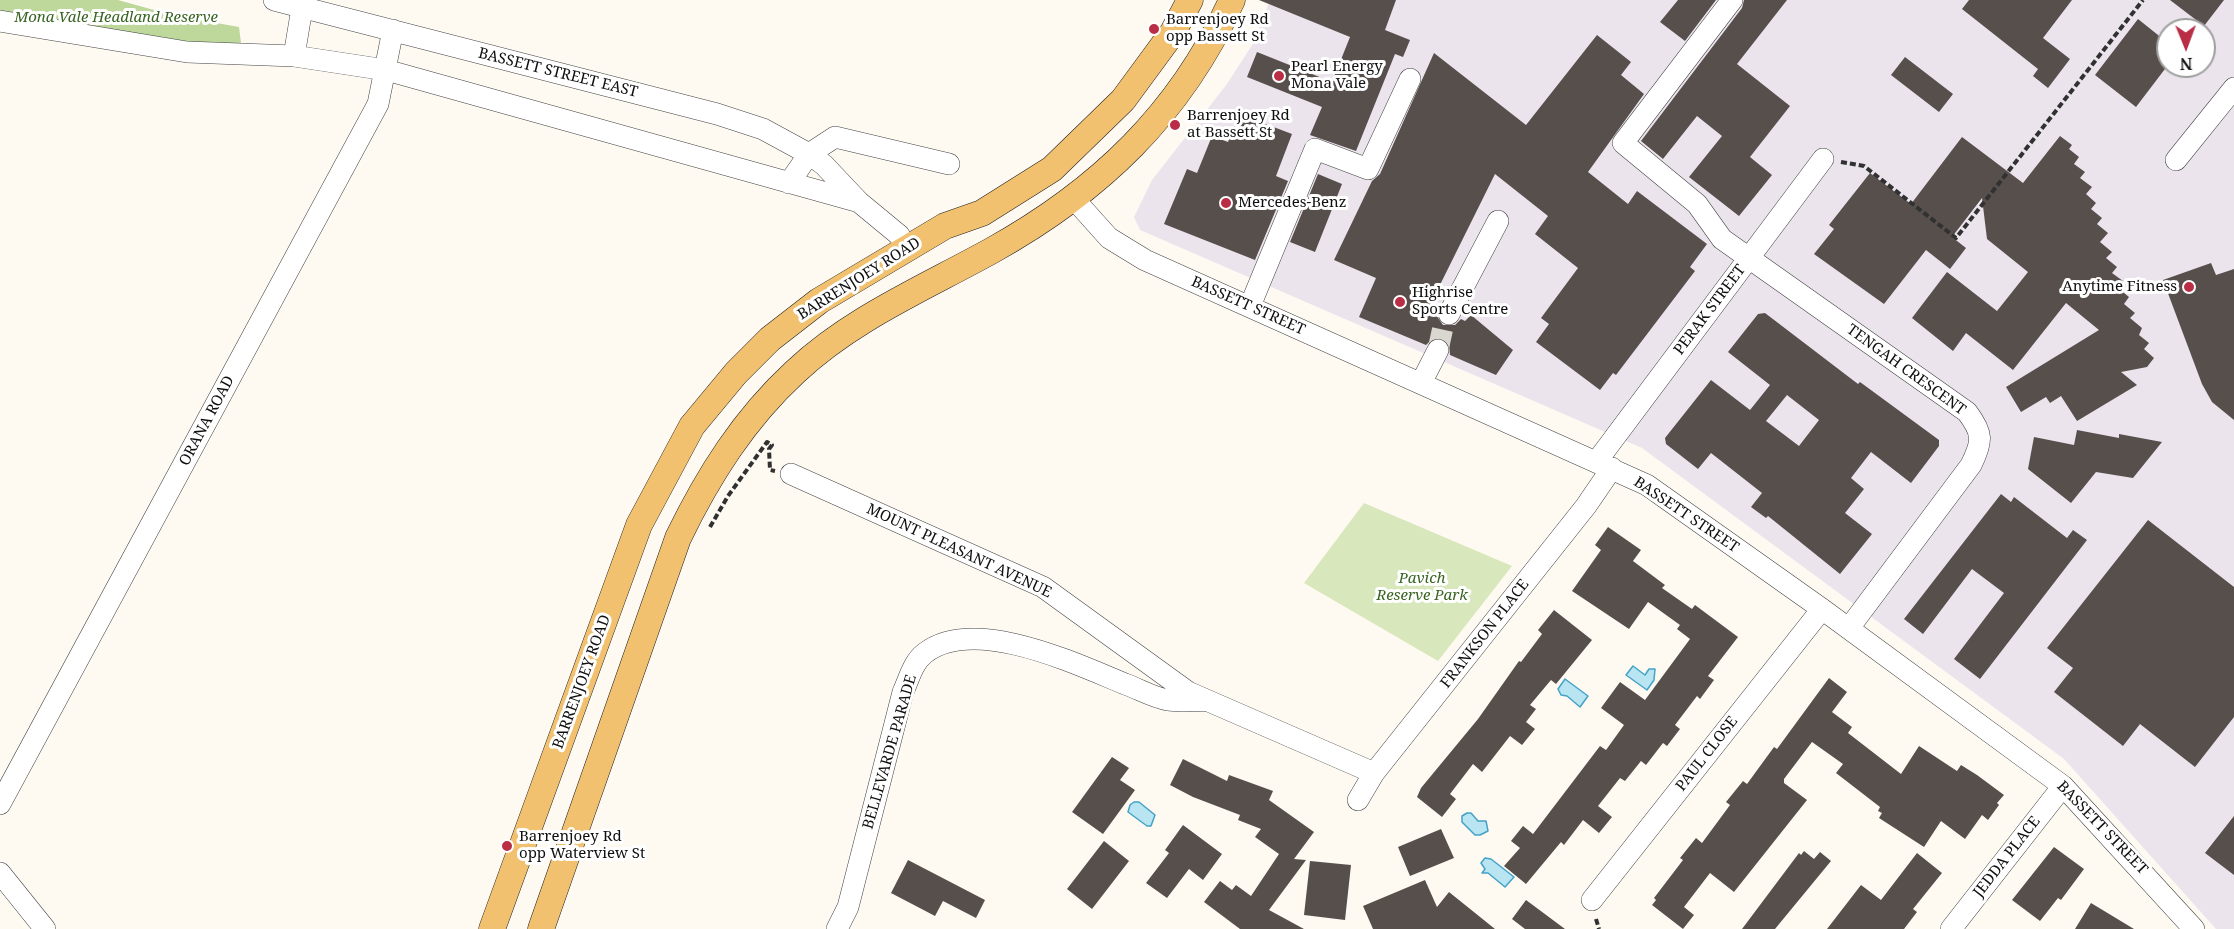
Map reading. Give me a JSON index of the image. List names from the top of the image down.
{
  "streets": {
    "main road": ["BASSETT STREET EAST", "BARRENJOEY ROAD", "BASSETT STREET"],
    "street": [
      "PERAK STREET",
      "TENGAH CRESCENT",
      "ORANA ROAD",
      "MOUNT PLEASANT AVENUE",
      "FRANKSON PLACE",
      "BELLEVARDE PARADE",
      "PAUL CLOSE",
      "JEDDA PLACE"
    ]
  },
  "crossings": [
    ["BASSETT STREET EAST", "BARRENJOEY ROAD"],
    ["BASSETT STREET EAST", "ORANA ROAD"],
    ["BARRENJOEY ROAD", "BASSETT STREET"],
    ["BASSETT STREET", "PERAK STREET"],
    ["BASSETT STREET", "TENGAH CRESCENT"],
    ["BASSETT STREET", "FRANKSON PLACE"],
    ["BASSETT STREET", "PAUL CLOSE"],
    ["BASSETT STREET", "JEDDA PLACE"],
    ["PERAK STREET", "TENGAH CRESCENT"],
    ["PERAK STREET", "FRANKSON PLACE"],
    ["MOUNT PLEASANT AVENUE", "FRANKSON PLACE"],
    ["MOUNT PLEASANT AVENUE", "BELLEVARDE PARADE"]
  ],
  "parks": ["Mona Vale Headland Reserve", "Pavich Reserve Park"],
  "places": [
    "Barrenjoey Rd opp Bassett St",
    "Pearl Energy Mona Vale",
    "Barrenjoey Rd at Bassett St",
    "Mercedes-Benz",
    "Anytime Fitness",
    "Highrise Sports Centre",
    "Barrenjoey Rd opp Waterview St"
  ],
  "north": "bottom"
}
